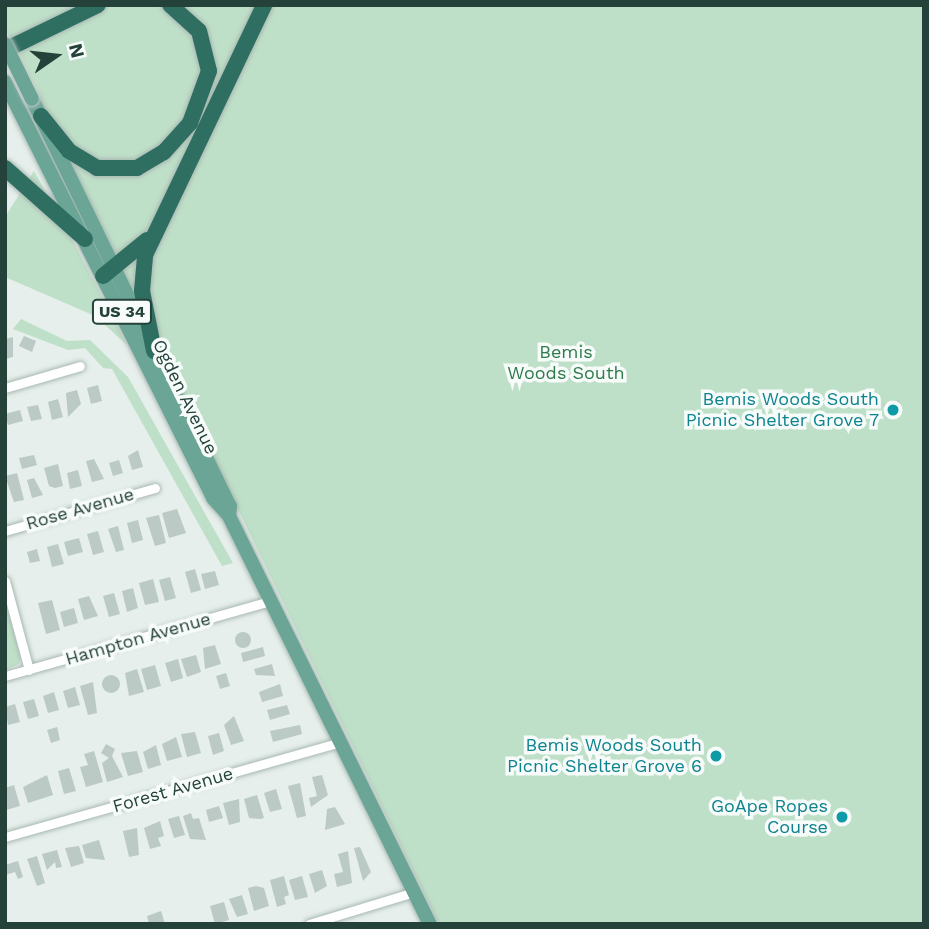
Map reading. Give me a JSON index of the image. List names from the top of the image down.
{
  "streets": {
    "main road": ["US 34", "Ogden Avenue"],
    "street": ["Rose Avenue", "Hampton Avenue", "Forest Avenue"]
  },
  "crossings": [
    ["Ogden Avenue", "Hampton Avenue"],
    ["Ogden Avenue", "Forest Avenue"]
  ],
  "parks": ["Bemis Woods South"],
  "places": ["Bemis Woods South Picnic Shelter Grove 7", "Bemis Woods South Picnic Shelter Grove 6", "GoApe Ropes Course"],
  "north": "right"
}
